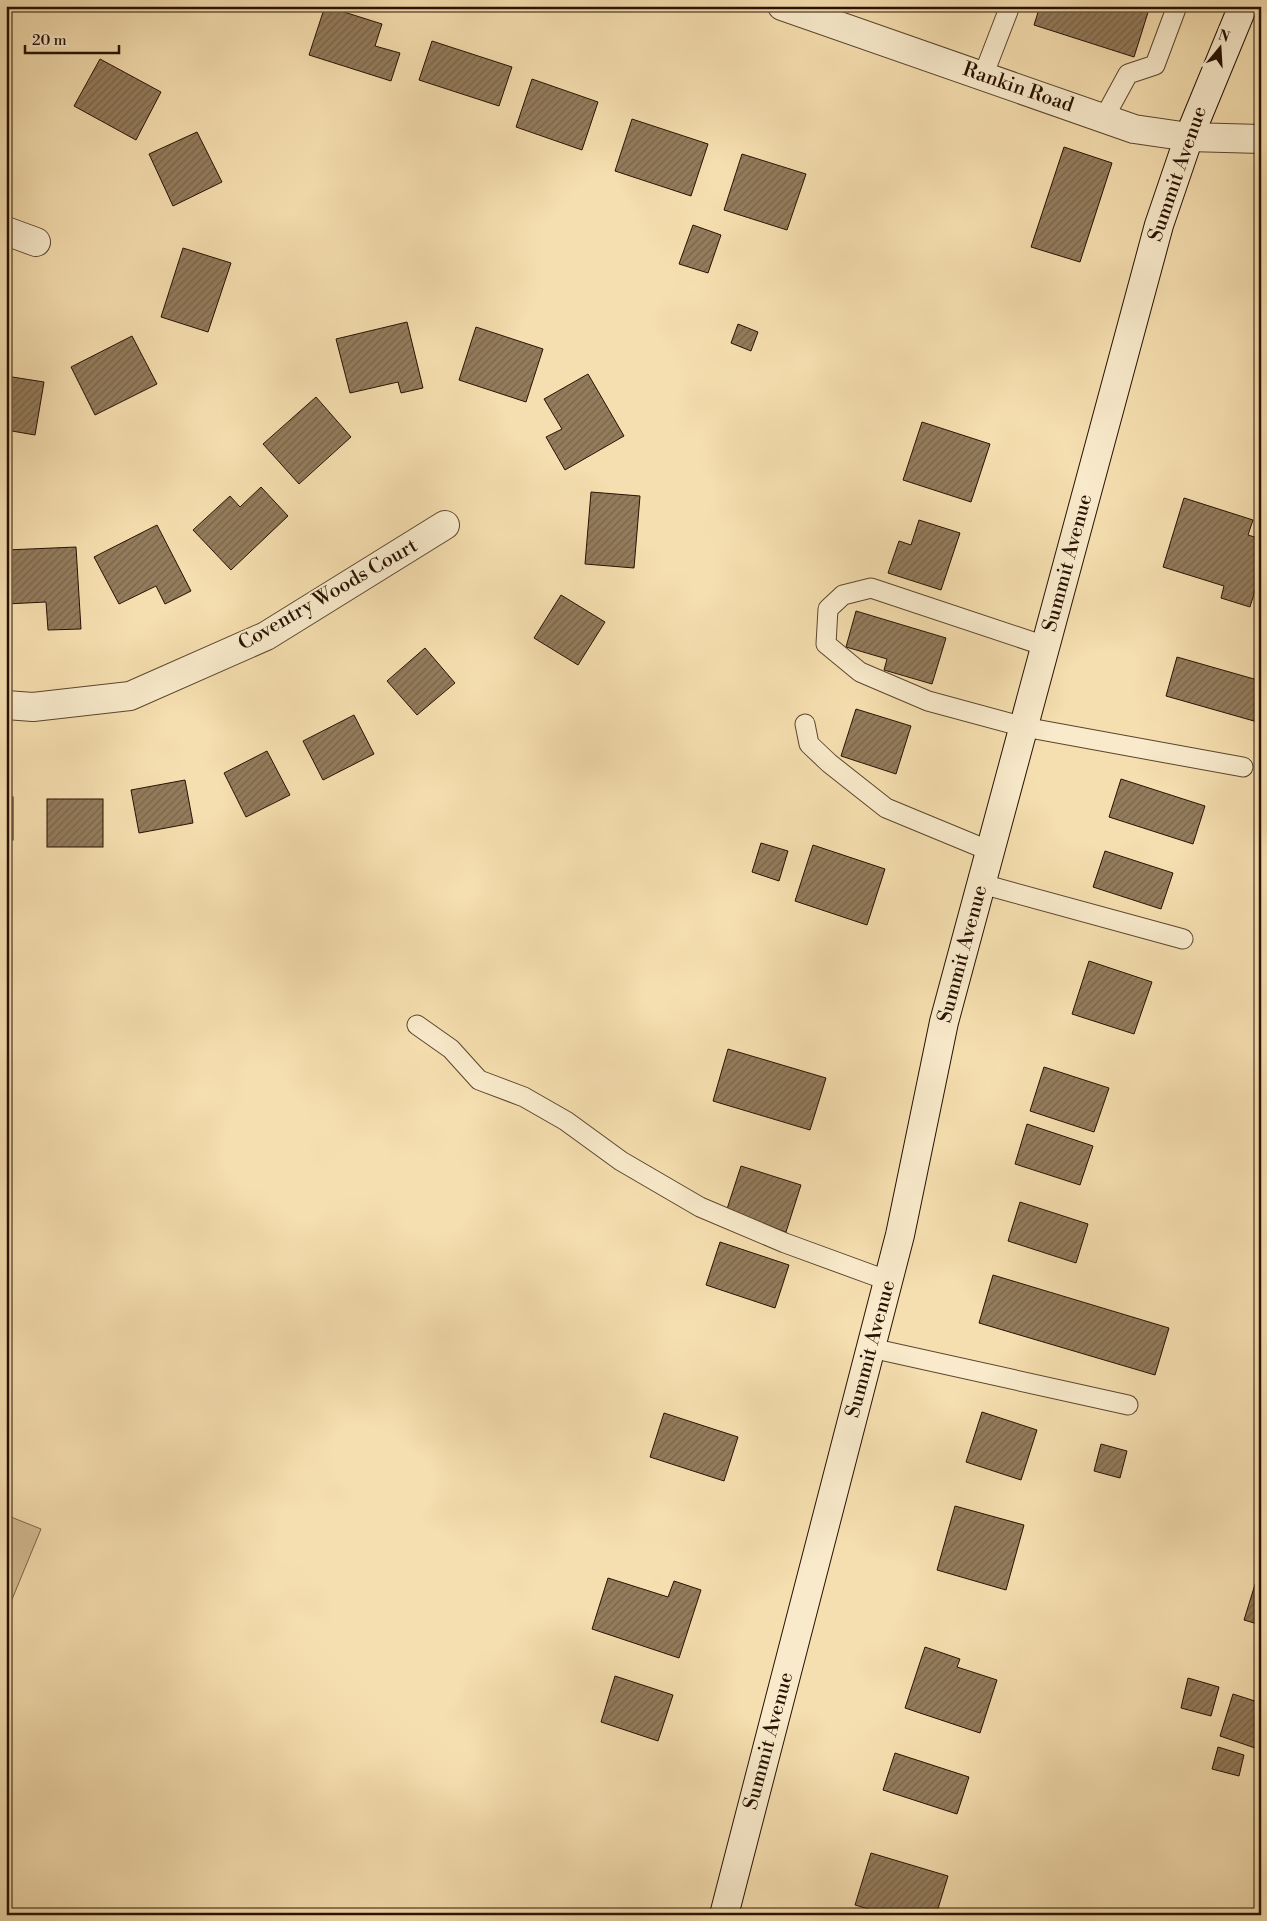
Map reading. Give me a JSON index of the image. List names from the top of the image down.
{
  "streets": {
    "main road": ["Rankin Road", "Summit Avenue", "Coventry Woods Court"]
  },
  "crossings": [
    ["Rankin Road", "Summit Avenue"]
  ],
  "scale_bar": "20 m",
  "north": "top"
}
